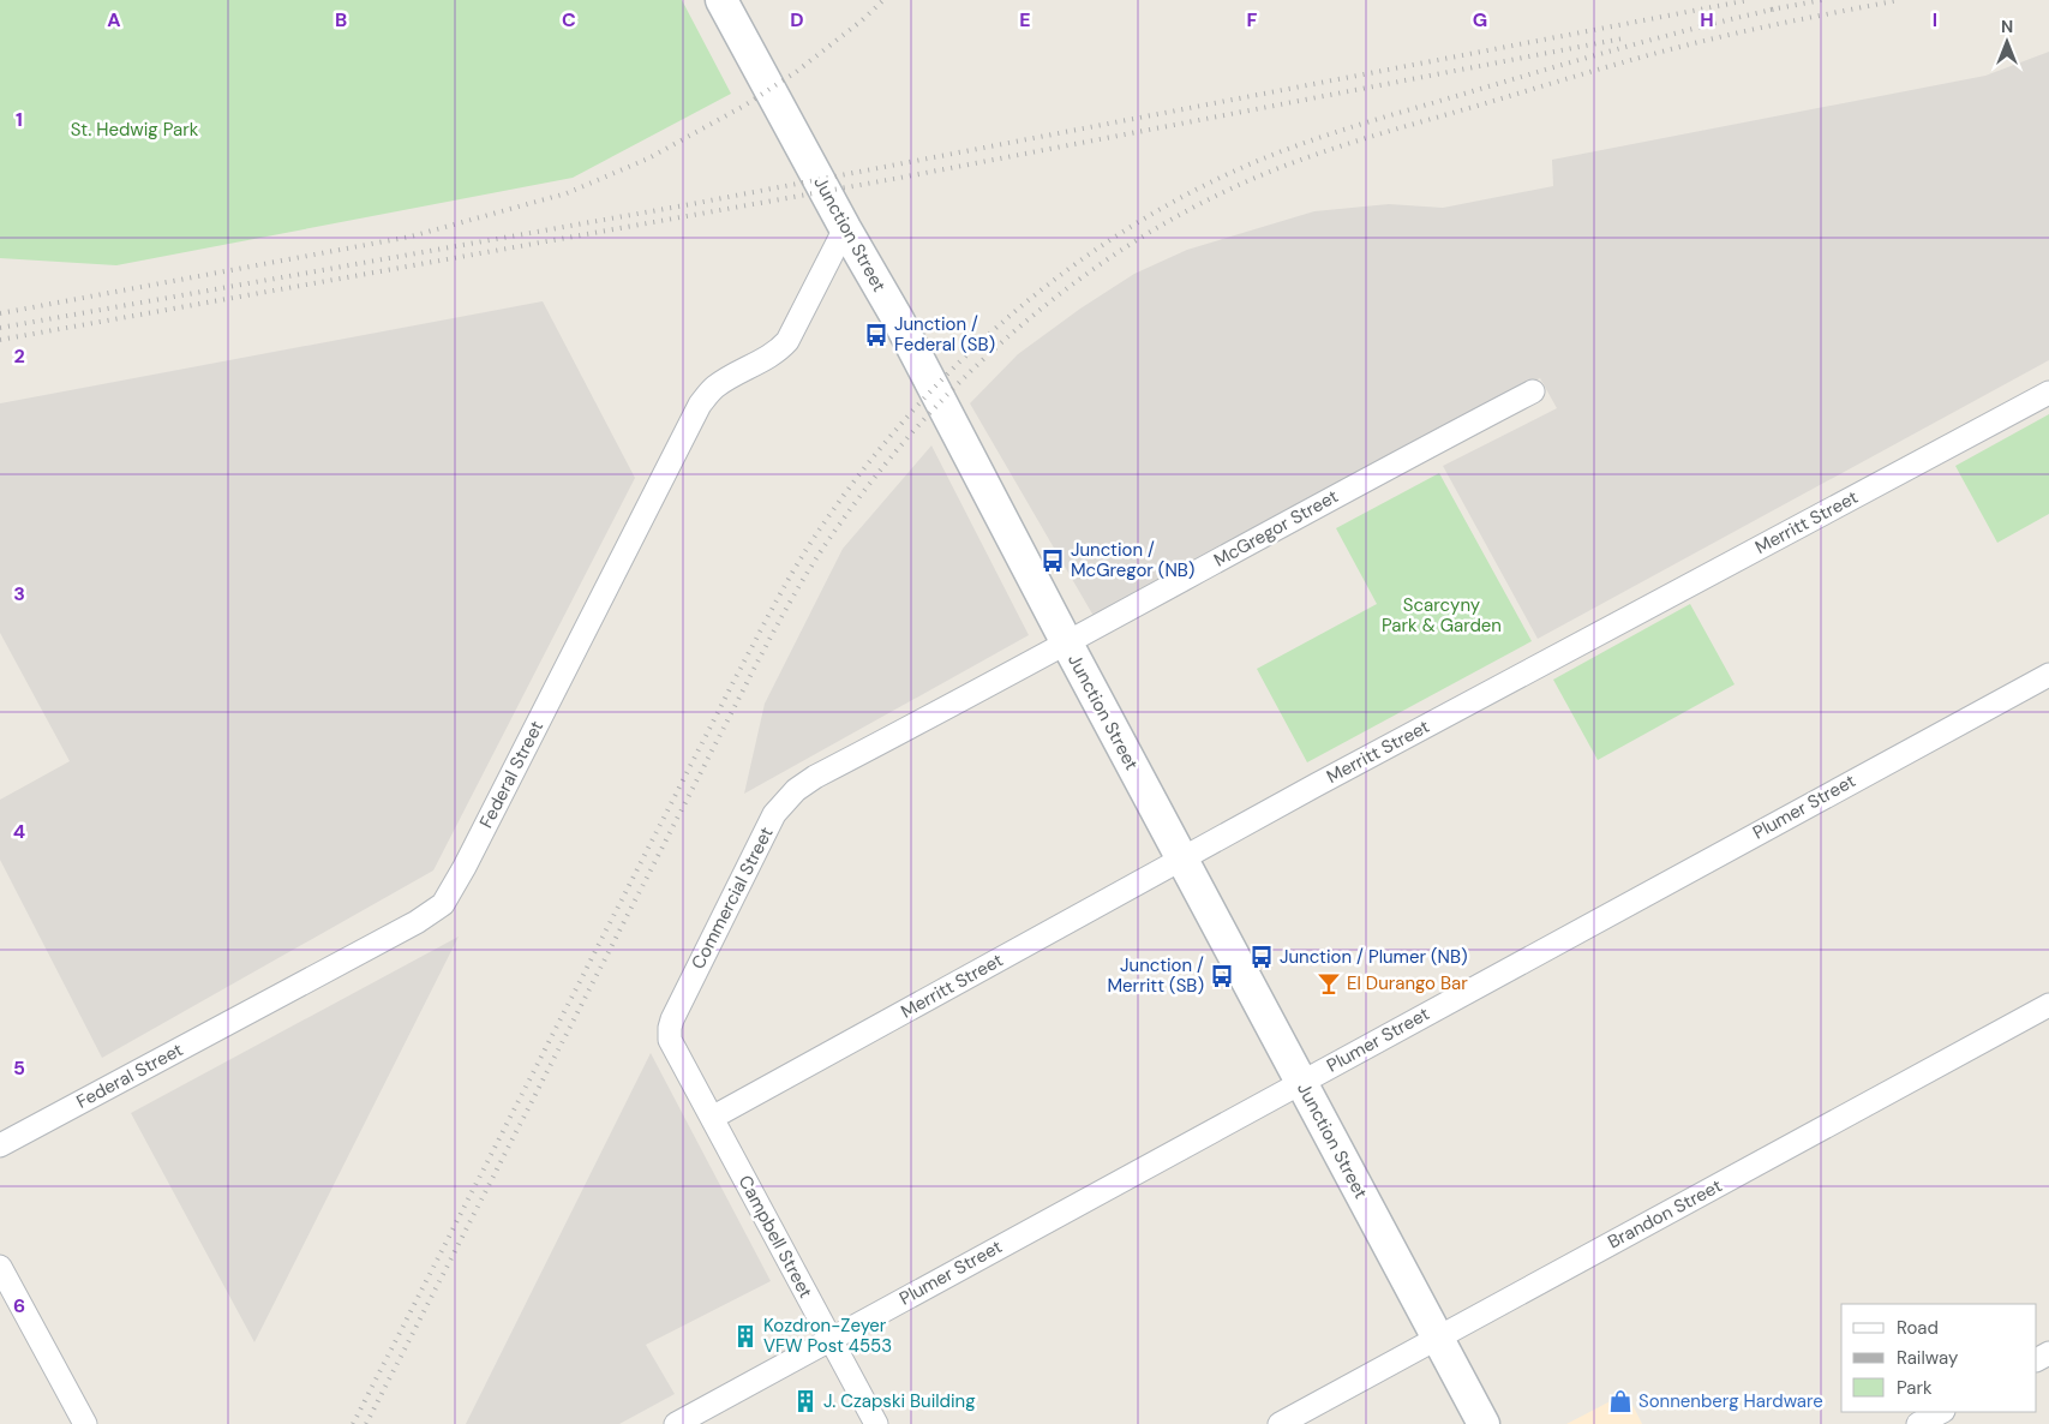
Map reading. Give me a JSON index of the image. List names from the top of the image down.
{
  "streets": {
    "street": [
      "Junction Street",
      "Merritt Street",
      "McGregor Street",
      "Federal Street",
      "Plumer Street",
      "Commercial Street",
      "Brandon Street",
      "Campbell Street"
    ]
  },
  "crossings": [
    ["Junction Street", "Merritt Street"],
    ["Junction Street", "McGregor Street"],
    ["Junction Street", "Federal Street"],
    ["Junction Street", "Plumer Street"],
    ["Junction Street", "Brandon Street"],
    ["Merritt Street", "Campbell Street"],
    ["McGregor Street", "Commercial Street"],
    ["Plumer Street", "Campbell Street"],
    ["Commercial Street", "Campbell Street"]
  ],
  "parks": ["St. Hedwig Park", "Scarcyny Park & Garden"],
  "places": {
    "bus stop": [
      "Junction / Federal (SB)",
      "Junction / McGregor (NB)",
      "Junction / Plumer (NB)",
      "Junction / Merritt (SB)"
    ],
    "bar": ["El Durango Bar"],
    "building": ["Kozdron-Zeyer VFW Post 4553", "J. Czapski Building"],
    "shop": ["Sonnenberg Hardware"]
  },
  "legend": ["Road", "Railway", "Park"],
  "north": "top",
  "grid": {
    "columns": [
      "A",
      "B",
      "C",
      "D",
      "E",
      "F",
      "G",
      "H",
      "I"
    ],
    "rows": [
      "1",
      "2",
      "3",
      "4",
      "5",
      "6"
    ]
  }
}
